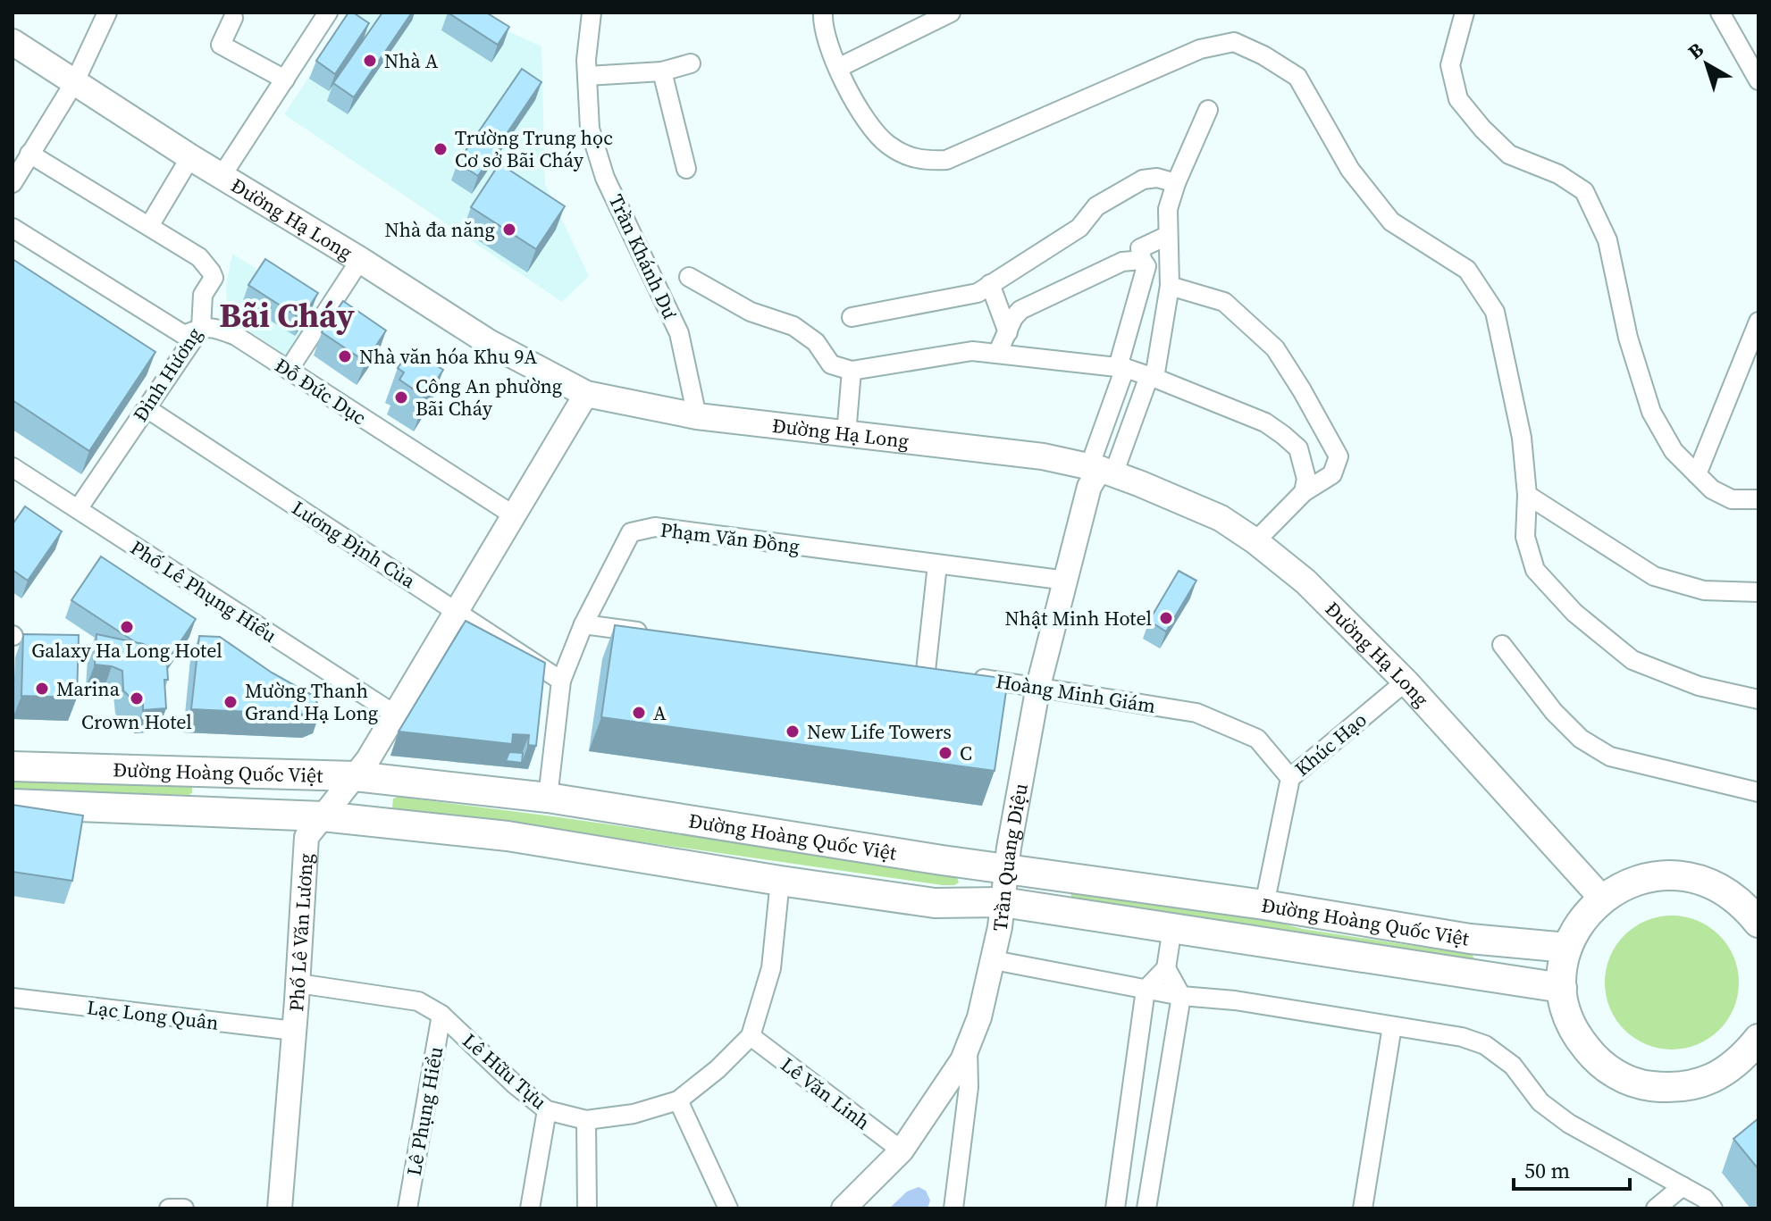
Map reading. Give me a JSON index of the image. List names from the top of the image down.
{
  "streets": {
    "main road": ["Đường Hạ Long", "Đường Hoàng Quốc Việt"],
    "street": [
      "Trần Khánh Dư",
      "Đỉnh Hương",
      "Đỗ Đức Dục",
      "Phạm Văn Đồng",
      "Lương Định Của",
      "Phố Lê Phụng Hiểu",
      "Hoàng Minh Giám",
      "Khúc Hạo",
      "Trần Quang Diệu",
      "Phố Lê Văn Lương",
      "Lạc Long Quân",
      "Lê Hữu Tựu",
      "Lê Văn Linh",
      "Lê Phụng Hiểu"
    ]
  },
  "crossings": [
    ["Đường Hạ Long", "Trần Khánh Dư"],
    ["Đường Hạ Long", "Khúc Hạo"],
    ["Đường Hạ Long", "Trần Quang Diệu"],
    ["Đường Hạ Long", "Phố Lê Văn Lương"],
    ["Đỉnh Hương", "Đỗ Đức Dục"],
    ["Đỉnh Hương", "Lương Định Của"],
    ["Đỉnh Hương", "Phố Lê Phụng Hiểu"],
    ["Đỗ Đức Dục", "Phố Lê Văn Lương"],
    ["Phạm Văn Đồng", "Lương Định Của"],
    ["Phạm Văn Đồng", "Đường Hoàng Quốc Việt"],
    ["Phạm Văn Đồng", "Trần Quang Diệu"],
    ["Lương Định Của", "Phố Lê Văn Lương"],
    ["Phố Lê Phụng Hiểu", "Phố Lê Văn Lương"],
    ["Hoàng Minh Giám", "Khúc Hạo"],
    ["Hoàng Minh Giám", "Trần Quang Diệu"],
    ["Khúc Hạo", "Đường Hoàng Quốc Việt"],
    ["Đường Hoàng Quốc Việt", "Trần Quang Diệu"],
    ["Đường Hoàng Quốc Việt", "Phố Lê Văn Lương"],
    ["Đường Hoàng Quốc Việt", "Lê Hữu Tựu"],
    ["Trần Quang Diệu", "Lê Văn Linh"],
    ["Phố Lê Văn Lương", "Lạc Long Quân"],
    ["Phố Lê Văn Lương", "Lê Hữu Tựu"],
    ["Lê Hữu Tựu", "Lê Văn Linh"],
    ["Lê Hữu Tựu", "Lê Phụng Hiểu"]
  ],
  "districts": ["Bãi Cháy"],
  "places": [
    "Nhà A",
    "Trường Trung học Cơ sở Bãi Cháy",
    "Nhà đa năng",
    "Nhà văn hóa Khu 9A",
    "Công An phường Bãi Cháy",
    "Nhật Minh Hotel",
    "Galaxy Ha Long Hotel",
    "Marina",
    "Crown Hotel",
    "Mường Thanh Grand Hạ Long",
    "A",
    "New Life Towers",
    "C"
  ],
  "scale_bar": "50 m",
  "north": "top left"
}
